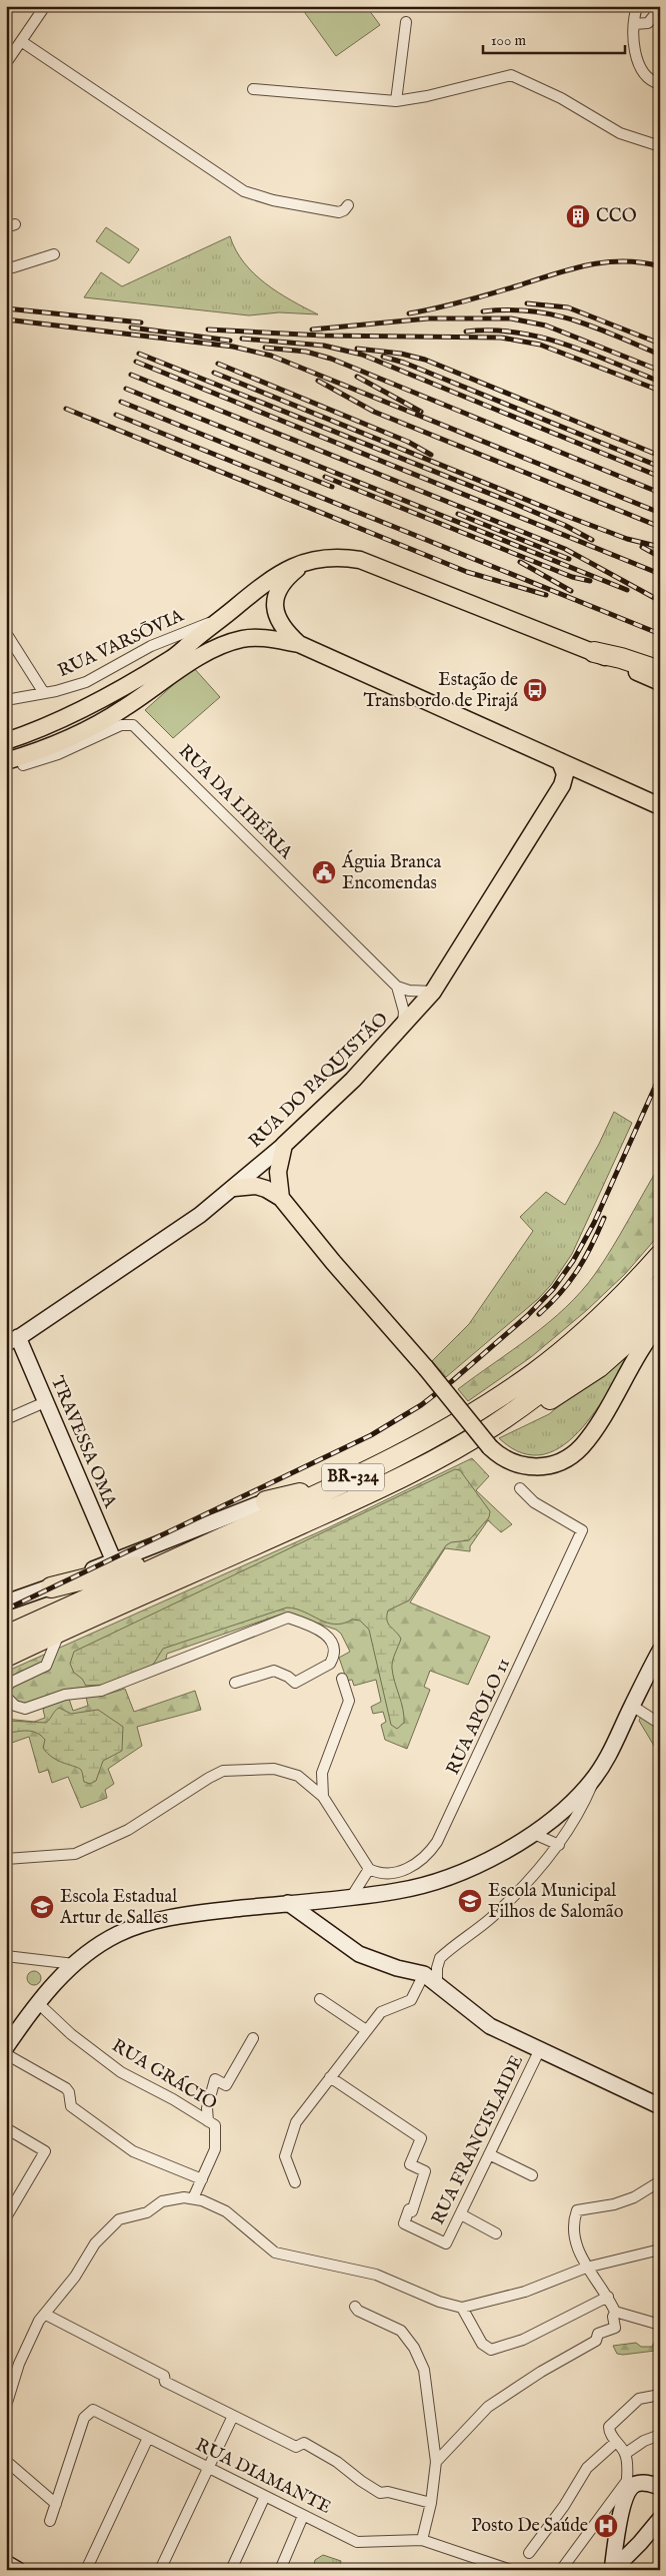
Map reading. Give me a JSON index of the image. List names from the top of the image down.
{
  "streets": {
    "highway": ["BR-324"],
    "main road": ["RUA DO PAQUISTÃO", "TRAVESSA OMA"],
    "street": [
      "RUA VARSŌVIA",
      "RUA DA LIBÉRIA",
      "RUA APOLO 11",
      "RUA GRÁCIO",
      "RUA FRANCISLAIDE",
      "RUA DIAMANTE"
    ]
  },
  "crossings": [
    ["RUA DA LIBÉRIA", "RUA DO PAQUISTÃO"],
    ["RUA DO PAQUISTÃO", "TRAVESSA OMA"]
  ],
  "places": {
    "building": ["CCO"],
    "bus stop": ["Estação de Transbordo de Pirajá"],
    "public building": ["Águia Branca Encomendas"],
    "school or university": ["Escola Municipal Filhos de Salomão", "Escola Estadual Artur de Salles"],
    "hospital": ["Posto De Saúde"]
  },
  "scale_bar": "100 m"
}
